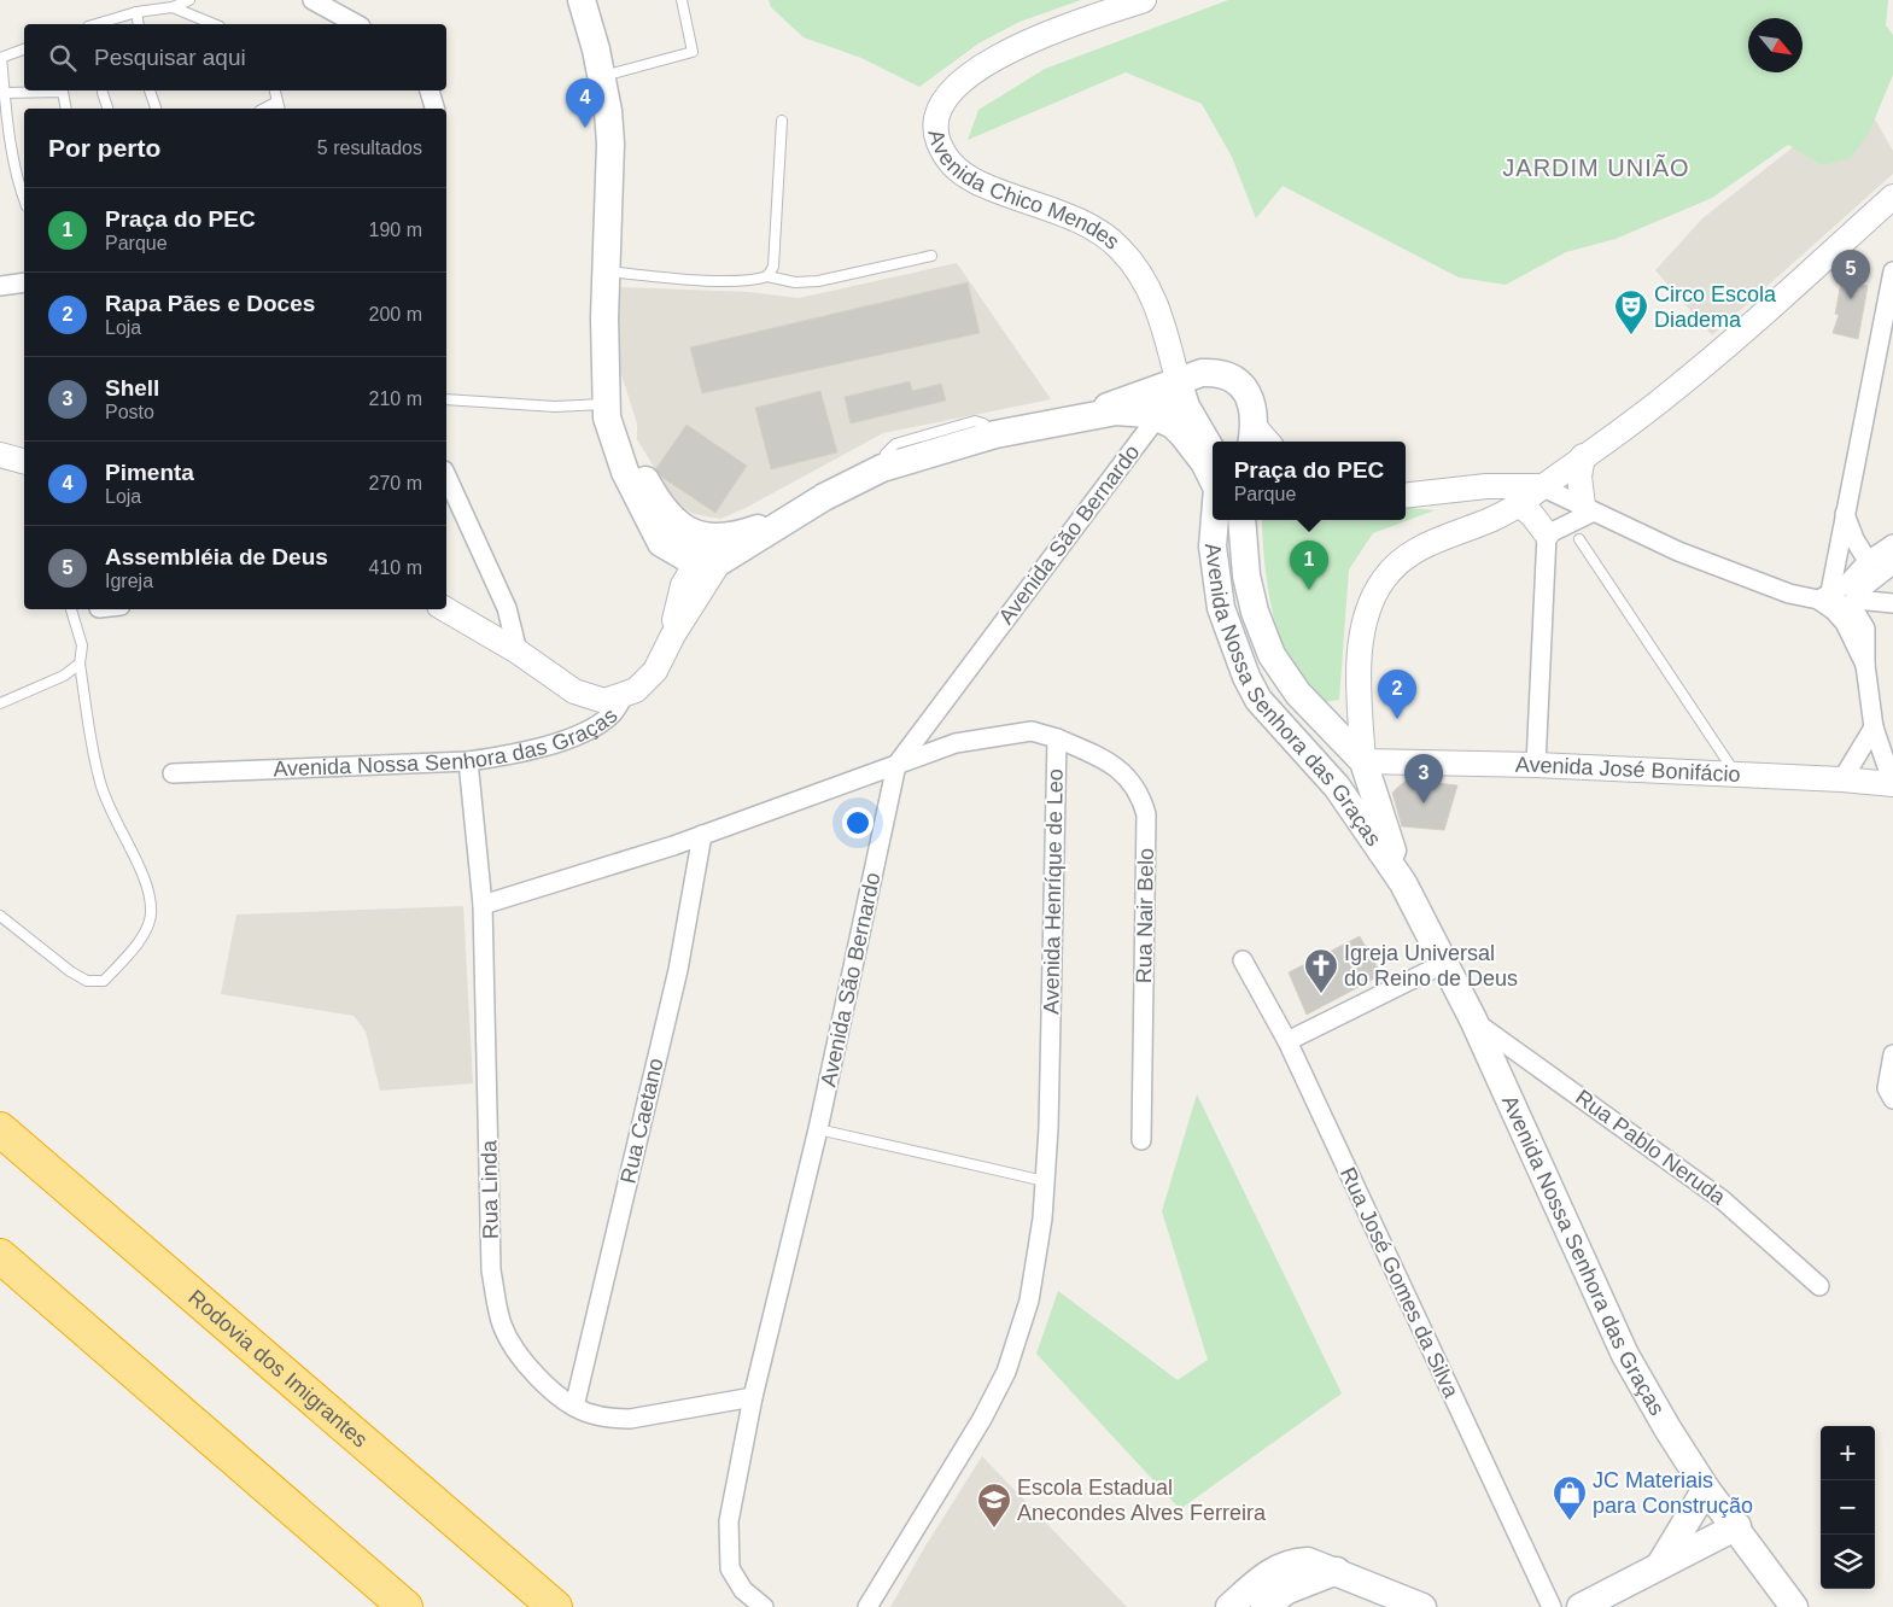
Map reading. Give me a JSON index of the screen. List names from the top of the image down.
{
  "streets": {
    "highway": ["Rodovia dos Imigrantes"],
    "main road": ["Avenida Nossa Senhora das Graças"],
    "street": [
      "Avenida Chico Mendes",
      "Avenida São Bernardo",
      "Avenida José Bonifácio",
      "Avenida Henríque de Leo",
      "Rua Nair Belo",
      "Rua Caetano",
      "Rua Pablo Neruda",
      "Rua Linda",
      "Rua José Gomes da Silva"
    ]
  },
  "crossings": [
    ["Avenida Chico Mendes", "Avenida Nossa Senhora das Graças"],
    ["Avenida São Bernardo", "Avenida Nossa Senhora das Graças"],
    ["Avenida São Bernardo", "Avenida Henríque de Leo"],
    ["Avenida São Bernardo", "Rua Linda"],
    ["Avenida Nossa Senhora das Graças", "Avenida José Bonifácio"],
    ["Avenida Nossa Senhora das Graças", "Rua Pablo Neruda"],
    ["Avenida Nossa Senhora das Graças", "Rua Linda"],
    ["Avenida Henríque de Leo", "Rua Nair Belo"],
    ["Avenida Henríque de Leo", "Rua Caetano"],
    ["Avenida Henríque de Leo", "Rua Linda"],
    ["Rua Caetano", "Rua Linda"]
  ],
  "districts": ["JARDIM UNIÃO"],
  "places": {
    "theatre": ["Circo Escola Diadema"],
    "church": ["Igreja Universal do Reino de Deus"],
    "shop": ["JC Materiais para Construção"],
    "school or university": ["Escola Estadual Anecondes Alves Ferreira"]
  },
  "north": "bottom right",
  "page": {
    "search": "Pesquisar aqui",
    "pins": [
      "4",
      "5",
      "1",
      "2",
      "3"
    ],
    "heading": ["Por perto", "5 resultados"],
    "list": [
      {
        "mark": "1",
        "name": "Praça do PEC",
        "note": "Parque",
        "value": "190 m"
      },
      {
        "mark": "2",
        "name": "Rapa Pães e Doces",
        "note": "Loja",
        "value": "200 m"
      },
      {
        "mark": "3",
        "name": "Shell",
        "note": "Posto",
        "value": "210 m"
      },
      {
        "mark": "4",
        "name": "Pimenta",
        "note": "Loja",
        "value": "270 m"
      },
      {
        "mark": "5",
        "name": "Assembléia de Deus",
        "note": "Igreja",
        "value": "410 m"
      }
    ],
    "popup": ["Praça do PEC", "Parque"],
    "map_buttons": ["+", "−"]
  }
}
